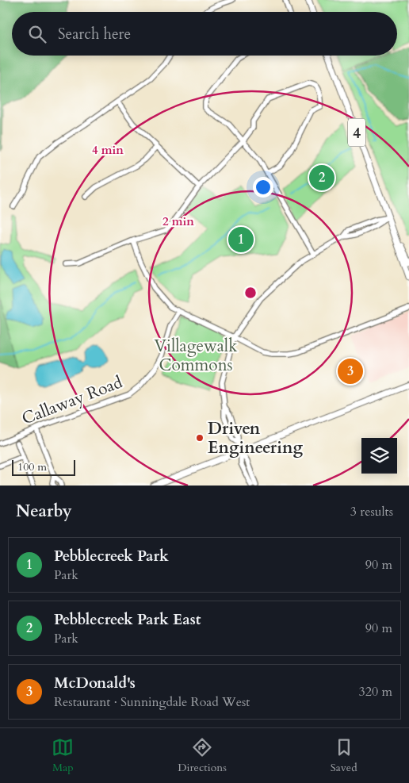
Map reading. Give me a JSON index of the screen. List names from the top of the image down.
{
  "streets": {
    "main road": ["4"],
    "street": ["Callaway Road"]
  },
  "parks": ["Villagewalk Commons"],
  "places": ["Driven Engineering"],
  "scale_bar": "100 m",
  "page": {
    "search": "Search here",
    "pins": ["2", "1", "3"],
    "scale": "100 m",
    "heading": ["Nearby", "3 results"],
    "list": [
      {
        "mark": "1",
        "name": "Pebblecreek Park",
        "note": "Park",
        "value": "90 m"
      },
      {
        "mark": "2",
        "name": "Pebblecreek Park East",
        "note": "Park",
        "value": "90 m"
      },
      {
        "mark": "3",
        "name": "McDonald's",
        "note": "Restaurant · Sunningdale Road West",
        "value": "320 m"
      }
    ],
    "nav": ["Map", "Directions", "Saved"]
  },
  "rings": ["4 min", "2 min"]
}
